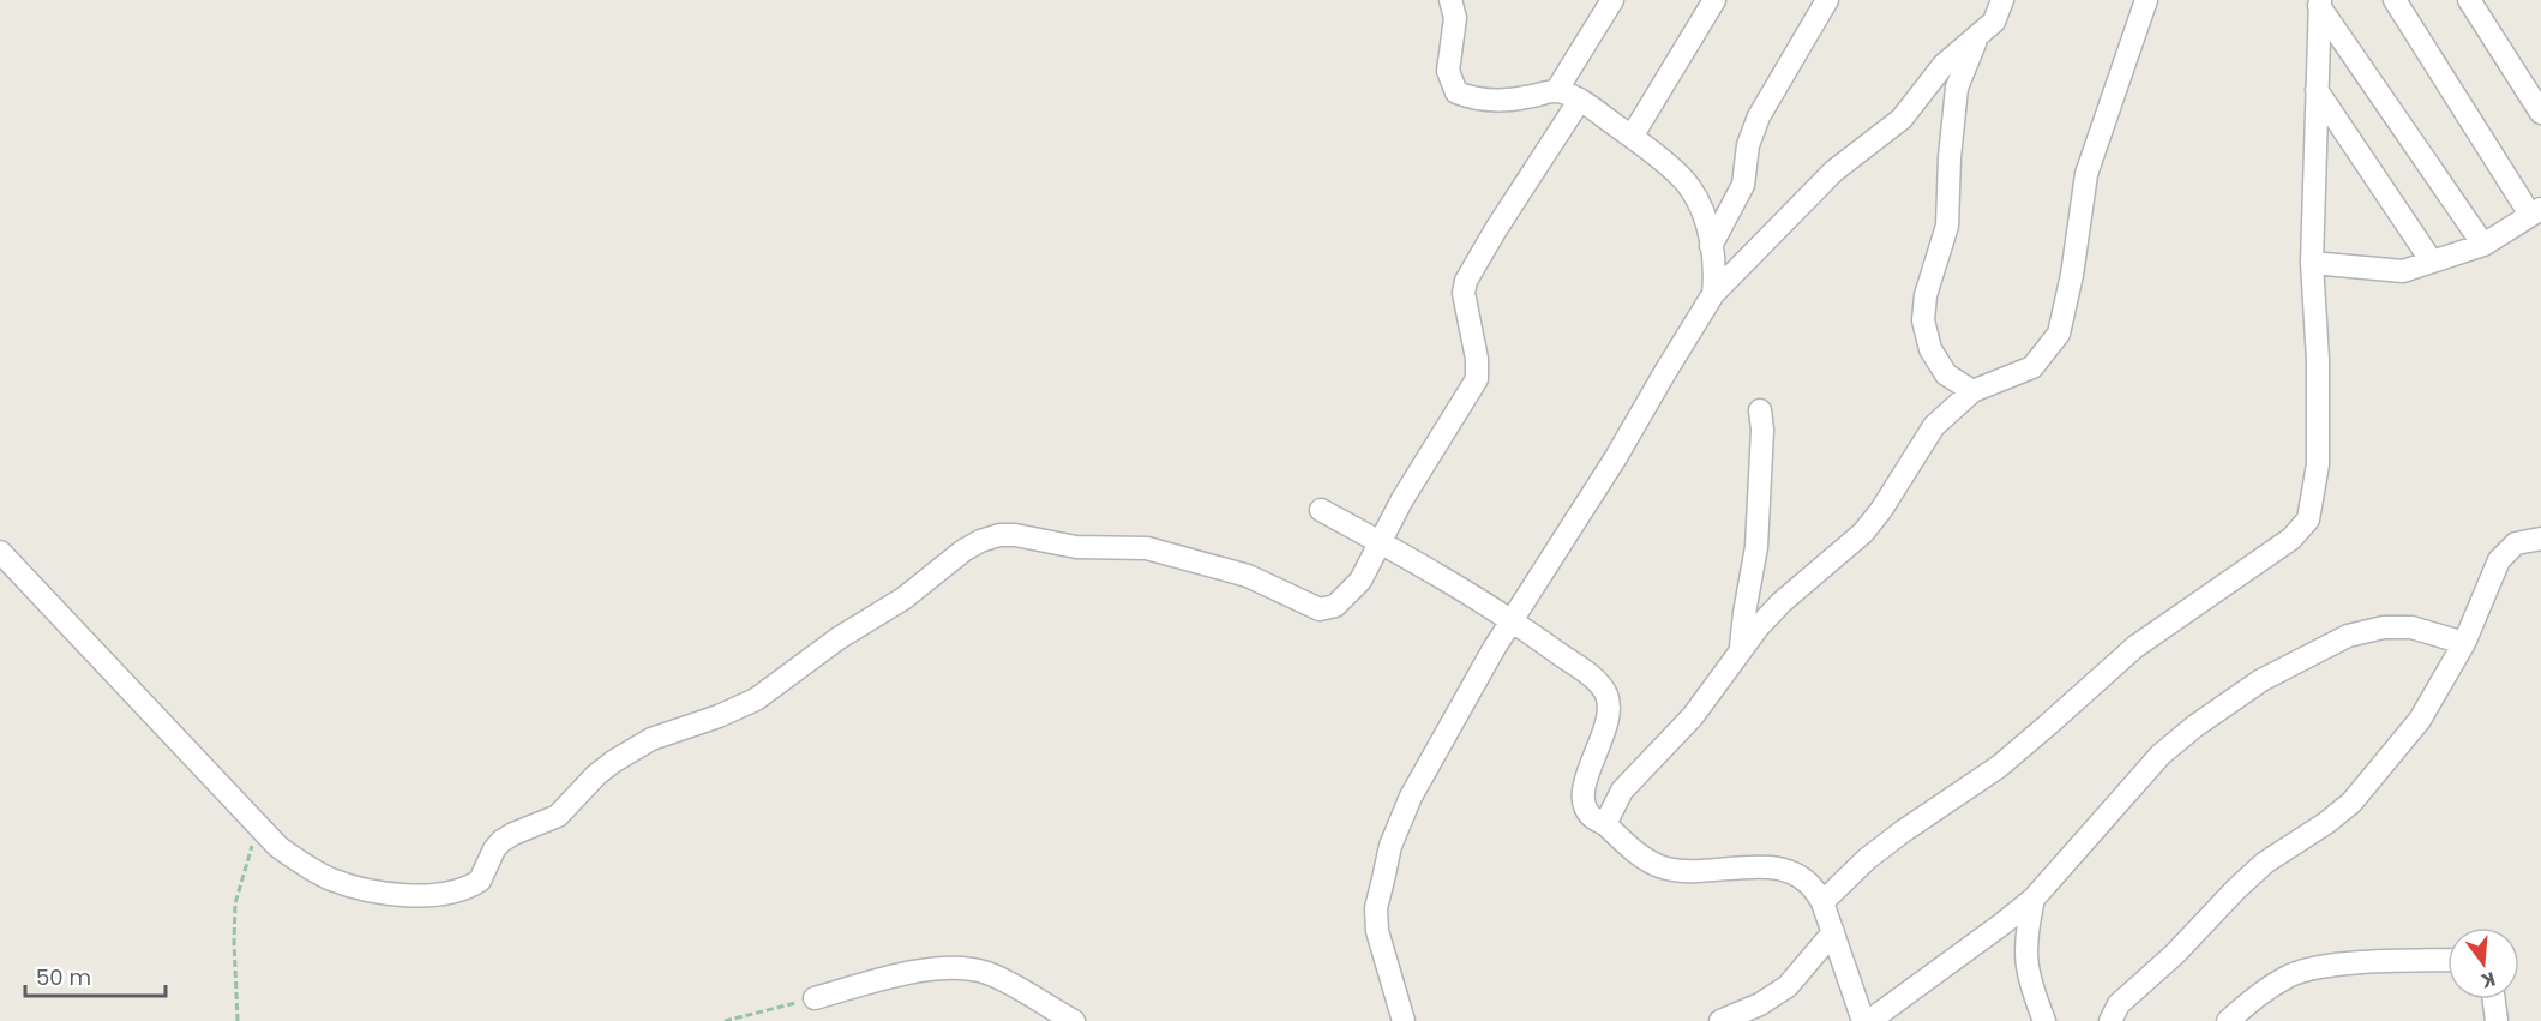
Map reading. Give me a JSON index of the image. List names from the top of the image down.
{
  "scale_bar": "50 m",
  "north": "bottom"
}
